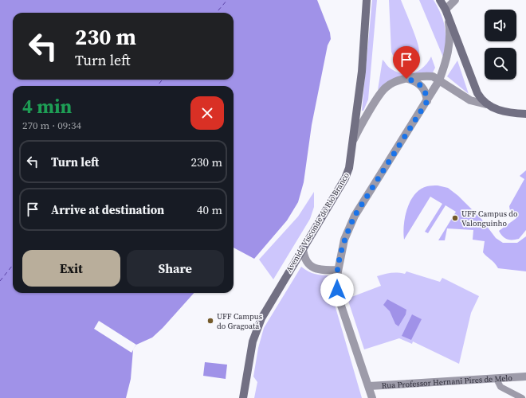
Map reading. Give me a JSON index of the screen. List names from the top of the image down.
{
  "streets": {
    "main road": ["Avenida Visconde do Rio Branco"],
    "street": ["Rua Professor Hernani Pires de Melo"]
  },
  "places": ["UFF Campus do Valonguinho", "UFF Campus do Gragoatá"],
  "page": {
    "turn": ["230 m", "Turn left"],
    "heading": ["4 min", "270 m · 09:34"],
    "list": [
      {
        "name": "Turn left",
        "value": "230 m"
      },
      {
        "name": "Arrive at destination",
        "value": "40 m"
      }
    ],
    "buttons": ["Exit", "Share"]
  }
}
